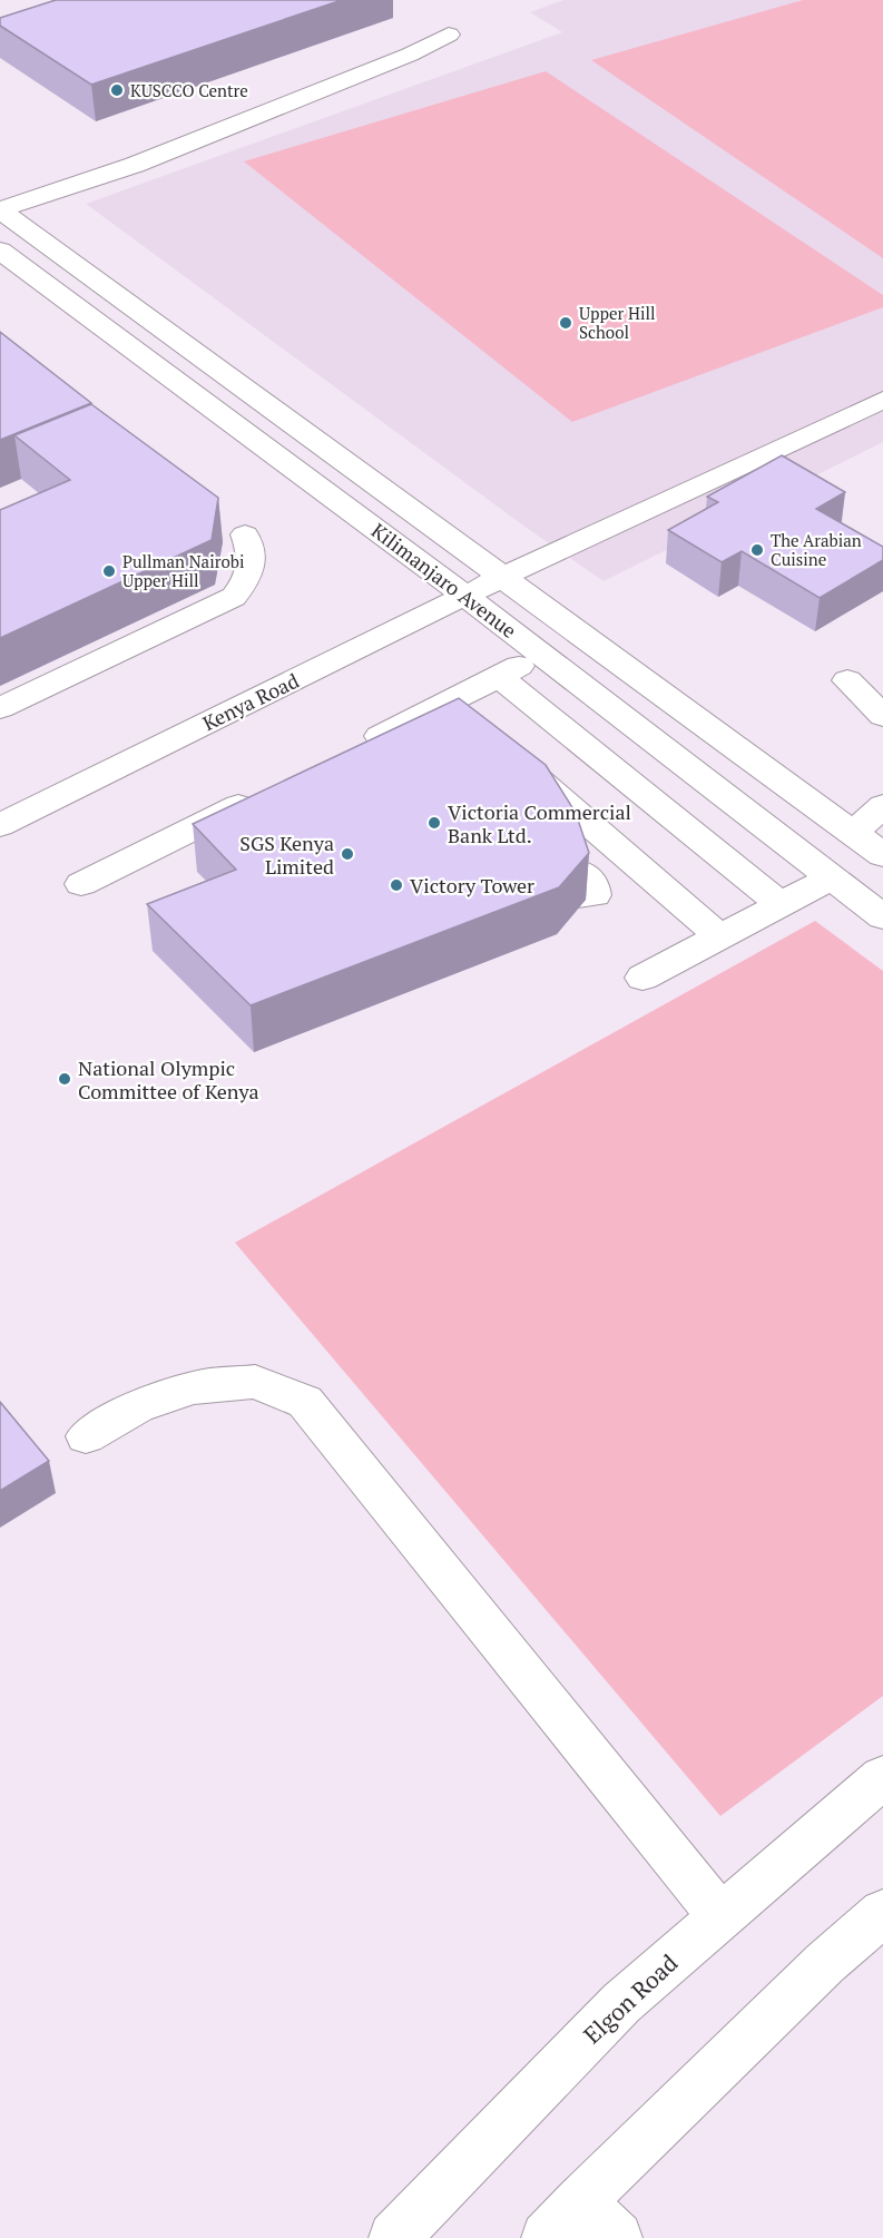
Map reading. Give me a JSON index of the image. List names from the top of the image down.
{
  "streets": {
    "street": ["Kilimanjaro Avenue", "Kenya Road", "Elgon Road"]
  },
  "crossings": [
    ["Kilimanjaro Avenue", "Kenya Road"]
  ],
  "places": [
    "KUSCCO Centre",
    "Upper Hill School",
    "The Arabian Cuisine",
    "Pullman Nairobi Upper Hill",
    "Victoria Commercial Bank Ltd.",
    "SGS Kenya Limited",
    "Victory Tower",
    "National Olympic Committee of Kenya"
  ]
}
